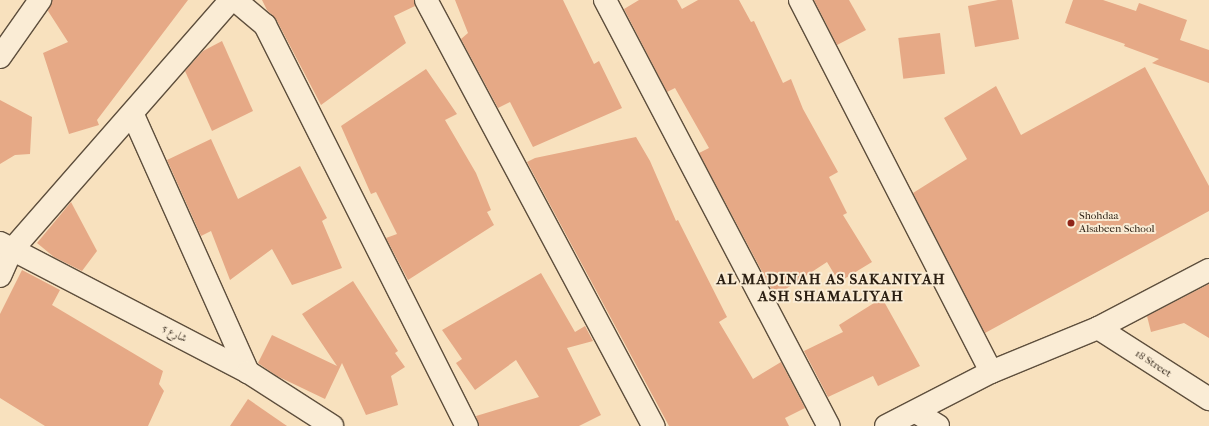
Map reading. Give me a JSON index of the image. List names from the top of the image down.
{
  "streets": {
    "street": ["شارع 5", "18 Street"]
  },
  "districts": ["AL MADINAH AS SAKANIYAH ASH SHAMALIYAH"],
  "places": ["Shohdaa Alsabeen School"]
}
